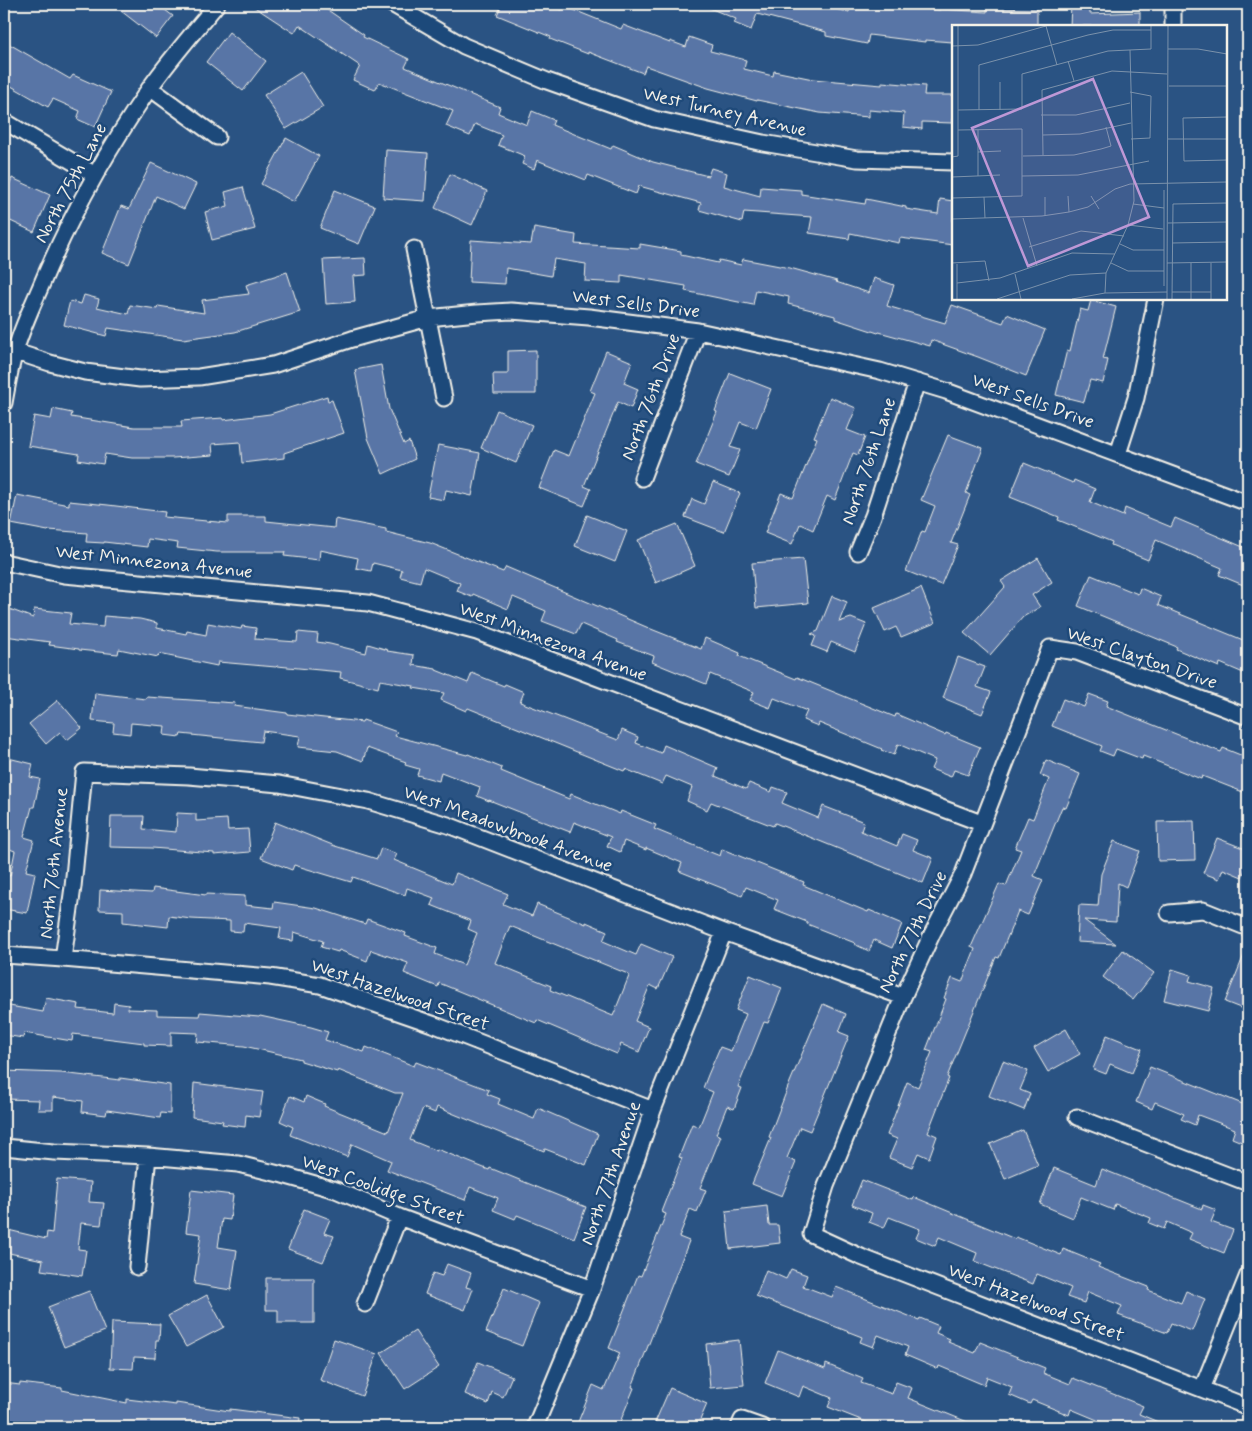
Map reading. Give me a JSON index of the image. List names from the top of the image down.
{
  "streets": {
    "street": [
      "West Turney Avenue",
      "North 75th Lane",
      "West Sells Drive",
      "North 76th Drive",
      "North 76th Lane",
      "West Minnezona Avenue",
      "West Clayton Drive",
      "West Meadowbrook Avenue",
      "North 76th Avenue",
      "North 77th Drive",
      "West Hazelwood Street",
      "North 77th Avenue",
      "West Coolidge Street"
    ]
  },
  "crossings": [
    ["North 75th Lane", "West Sells Drive"],
    ["West Sells Drive", "North 76th Drive"],
    ["West Sells Drive", "North 76th Lane"],
    ["West Minnezona Avenue", "North 77th Drive"],
    ["West Clayton Drive", "North 77th Drive"],
    ["West Meadowbrook Avenue", "North 76th Avenue"],
    ["West Meadowbrook Avenue", "North 77th Drive"],
    ["West Meadowbrook Avenue", "North 77th Avenue"],
    ["North 76th Avenue", "West Hazelwood Street"],
    ["North 77th Drive", "West Hazelwood Street"],
    ["West Hazelwood Street", "North 77th Avenue"],
    ["North 77th Avenue", "West Coolidge Street"]
  ]
}
